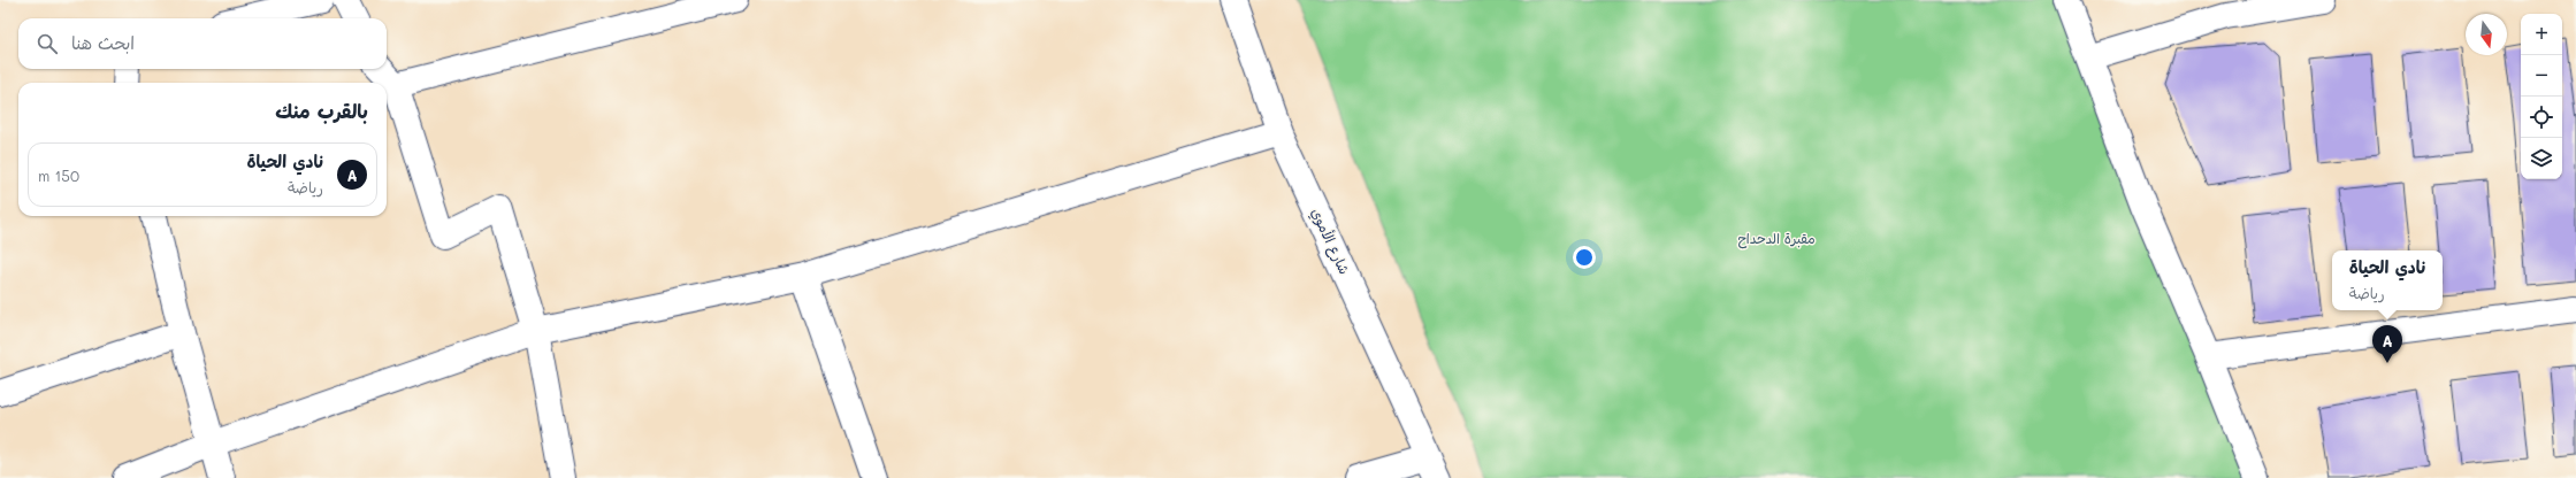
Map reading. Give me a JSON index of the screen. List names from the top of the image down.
{
  "streets": {
    "street": ["شارع الأموي"]
  },
  "parks": ["مقبرة الدحداح"],
  "north": "bottom",
  "page": {
    "map_buttons": ["+", "−"],
    "search": "ابحث هنا",
    "heading": "بالقرب منك",
    "list": [
      {
        "mark": "A",
        "name": "نادي الحياة",
        "note": "رياضة",
        "value": "150 m"
      }
    ],
    "popup": ["نادي الحياة", "رياضة"],
    "pins": "A"
  }
}
